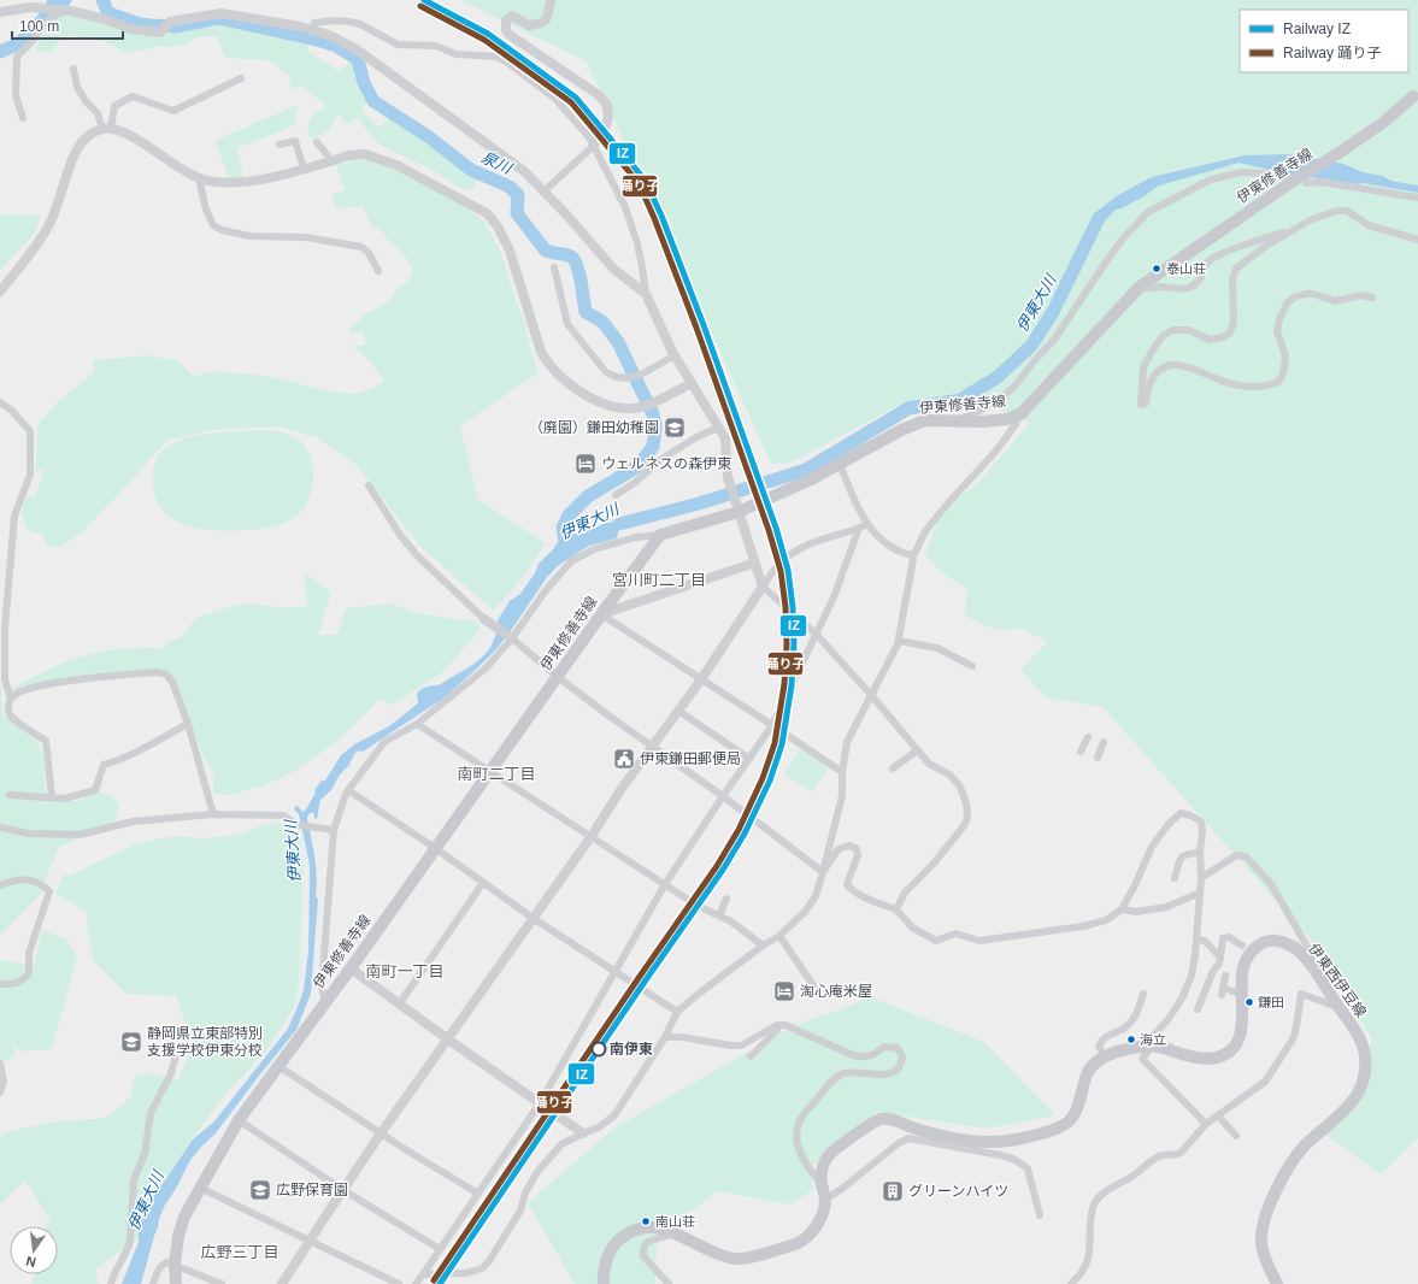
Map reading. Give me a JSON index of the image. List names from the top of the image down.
{
  "streets": {
    "main road": ["伊東修善寺線", "伊東西伊豆線"]
  },
  "districts": [
    "宮川町二丁目",
    "南町二丁目",
    "南町一丁目",
    "広野三丁目"
  ],
  "water": ["泉川", "伊東大川"],
  "places": {
    "other": [
      "泰山荘",
      "鎌田",
      "海立",
      "南伊東",
      "南山荘"
    ],
    "school or university": ["（廃園）鎌田幼稚園", "静岡県立東部特別 支援学校伊東分校", "広野保育園"],
    "hotel": ["ウェルネスの森伊東", "淘心庵米屋"],
    "public building": ["伊東鎌田郵便局"],
    "building": ["グリーンハイツ"]
  },
  "lines": ["rail line IZ", "rail line 踊り子"],
  "legend": ["Railway IZ", "Railway 踊り子"],
  "scale_bar": "100 m",
  "north": "bottom"
}
